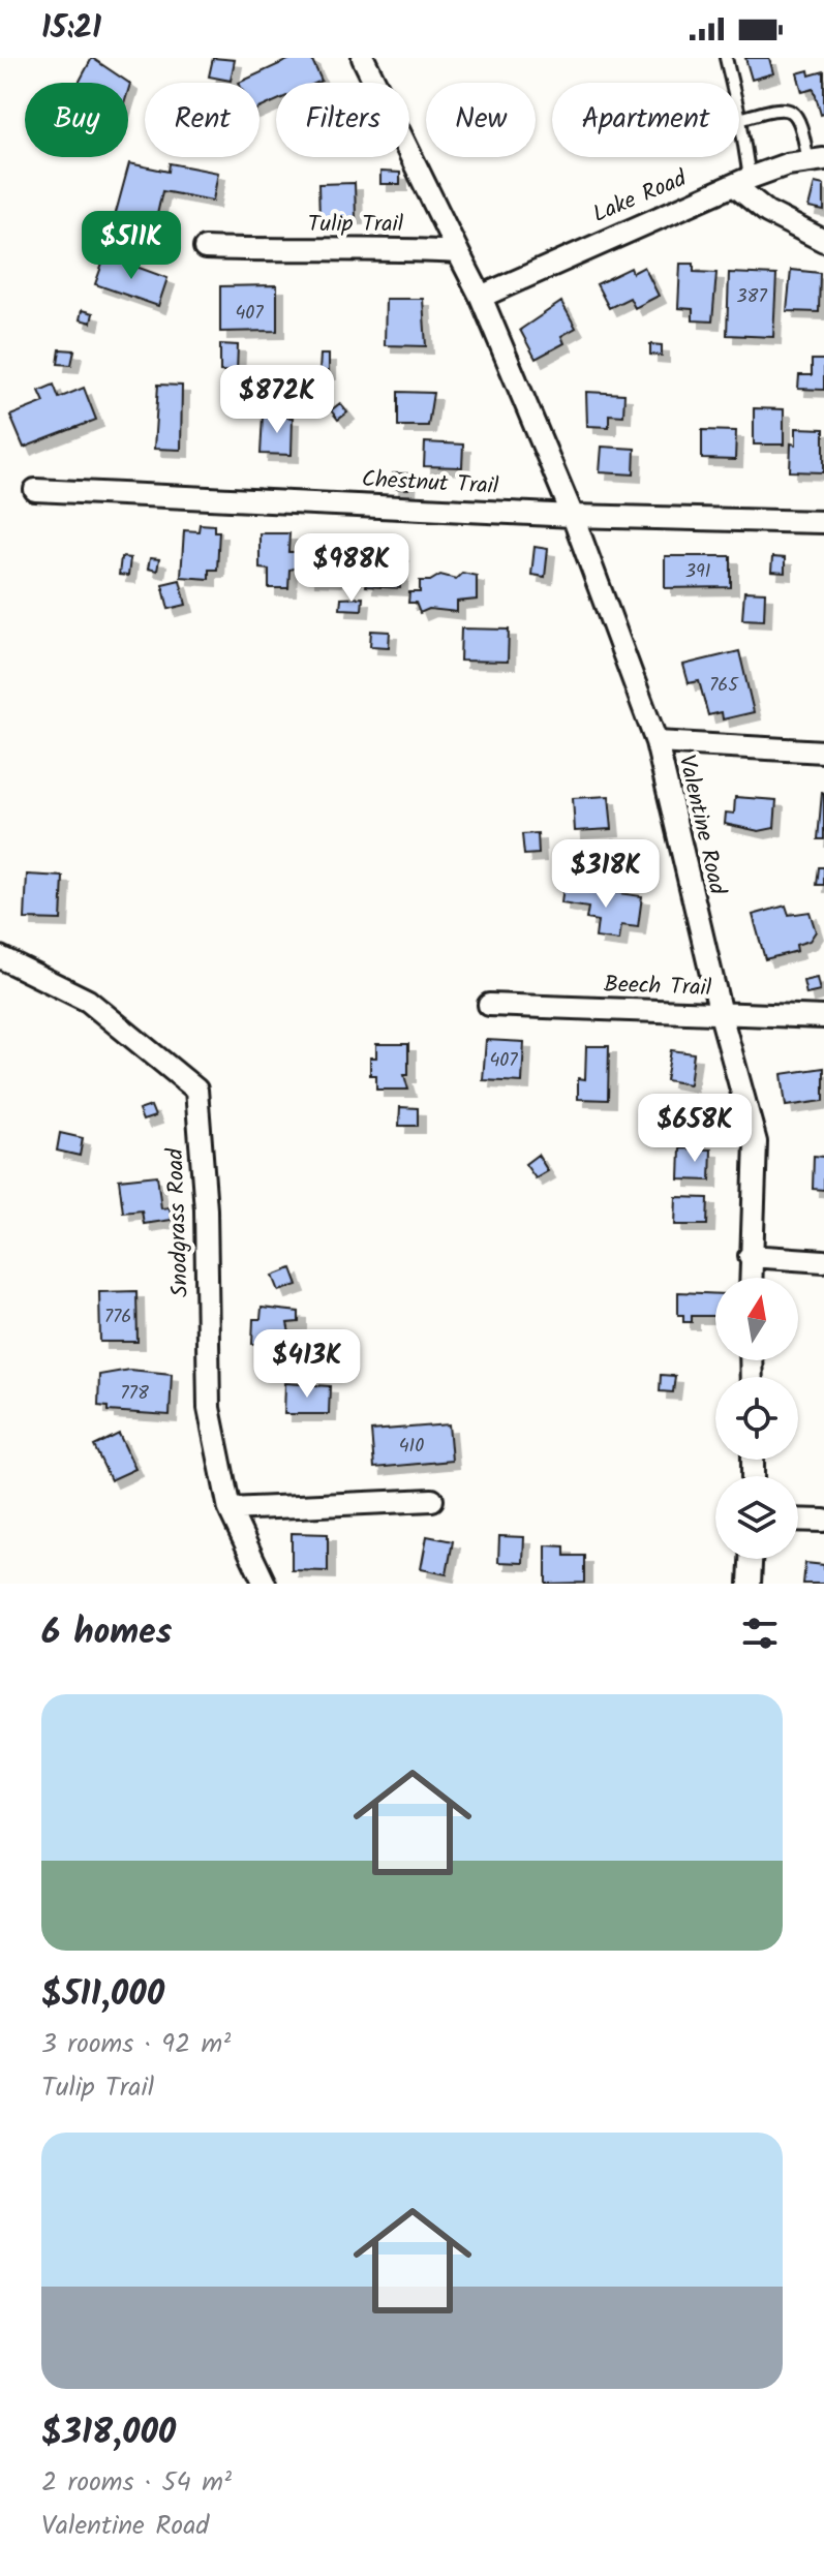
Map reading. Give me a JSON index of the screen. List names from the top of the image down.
{
  "streets": {
    "street": [
      "Lake Road",
      "Tulip Trail",
      "Chestnut Trail",
      "Valentine Road",
      "Beech Trail",
      "Snodgrass Road"
    ]
  },
  "crossings": [
    ["Lake Road", "Valentine Road"],
    ["Chestnut Trail", "Valentine Road"],
    ["Valentine Road", "Beech Trail"]
  ],
  "house_numbers": [
    "387",
    "407",
    "391",
    "765",
    "407",
    "776",
    "778",
    "410"
  ],
  "north": "top",
  "page": {
    "status": "15:21",
    "chip": [
      "Buy",
      "Rent",
      "Filters",
      "New",
      "Apartment"
    ],
    "price": [
      "$511K",
      "$872K",
      "$988K",
      "$318K",
      "$658K",
      "$413K"
    ],
    "heading": "6 homes",
    "list": [
      {
        "name": "$511,000",
        "note": "3 rooms · 92 m² · Tulip Trail"
      },
      {
        "name": "$318,000",
        "note": "2 rooms · 54 m² · Valentine Road"
      }
    ]
  }
}
